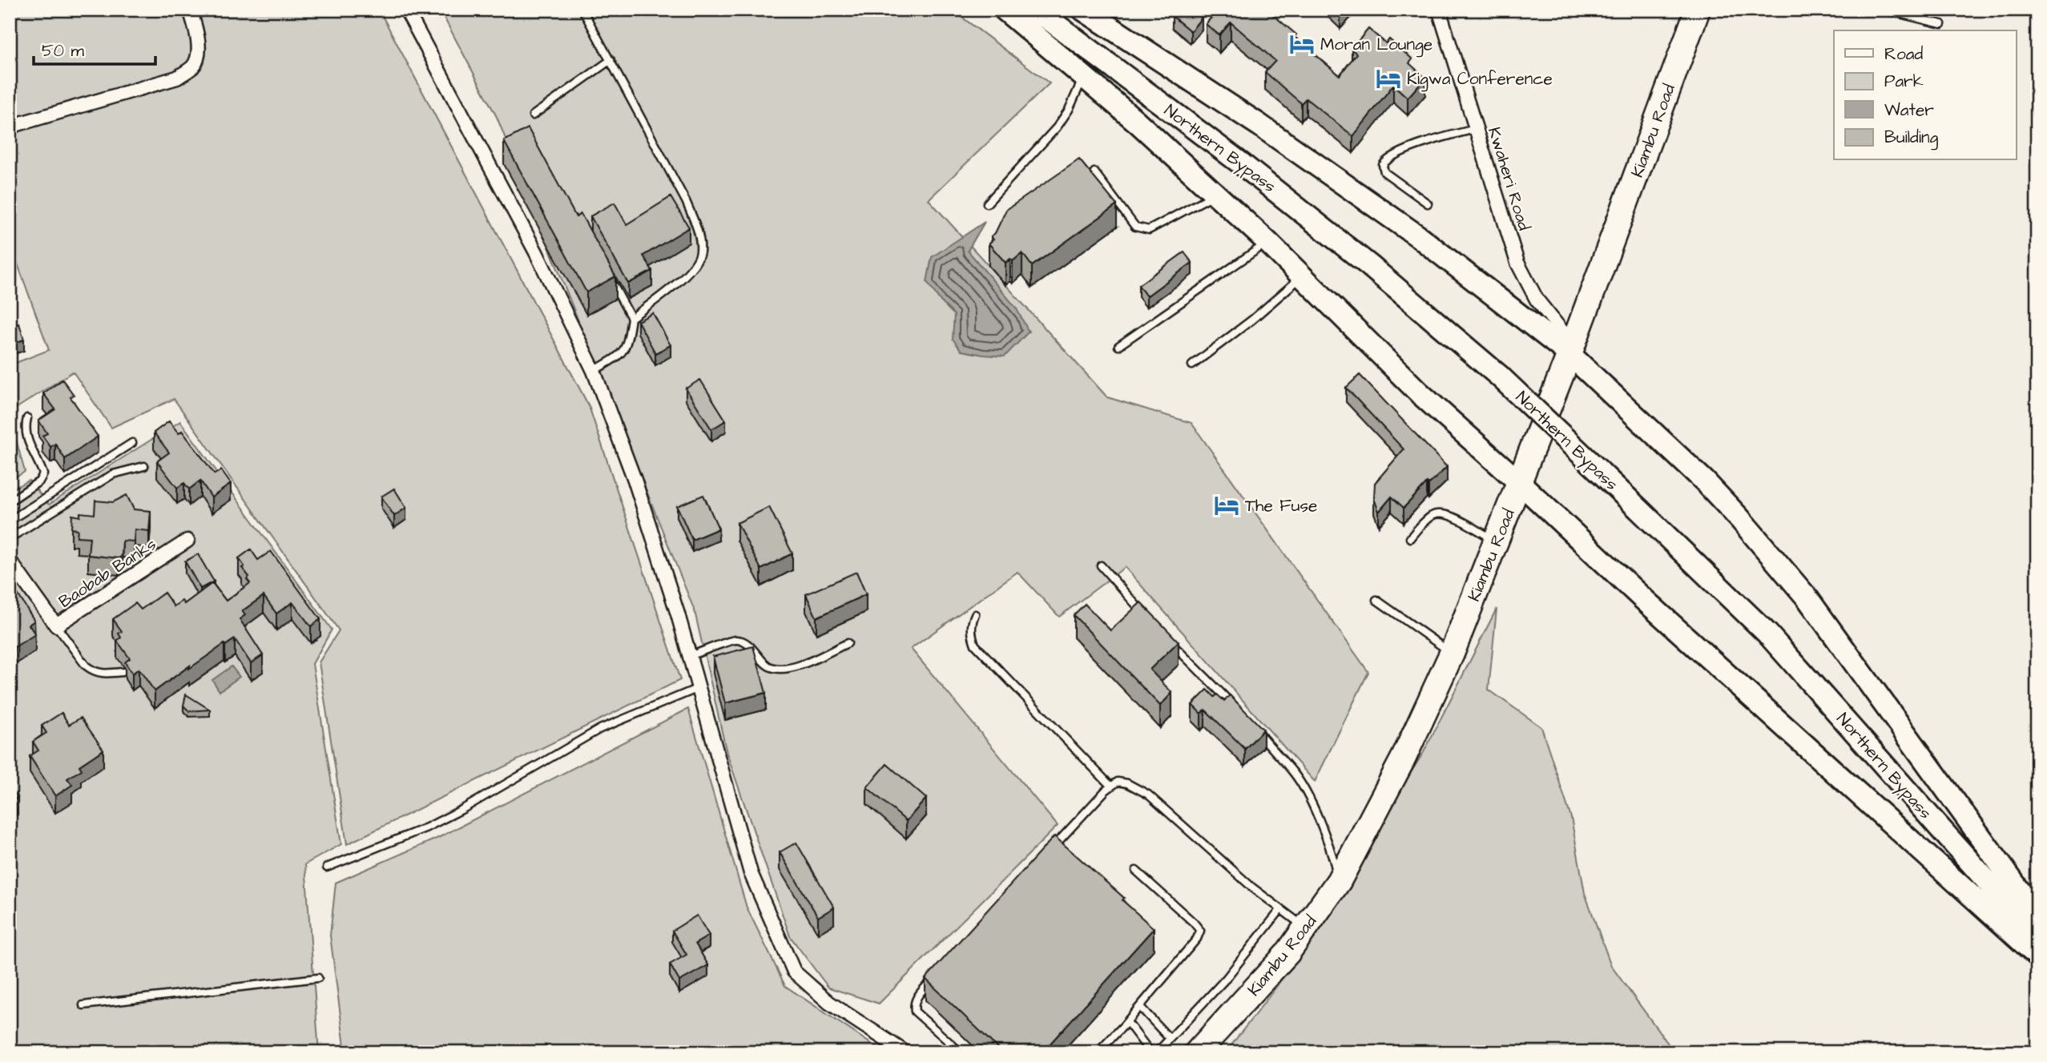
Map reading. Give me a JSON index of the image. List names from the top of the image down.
{
  "streets": {
    "highway": ["Kiambu Road"],
    "main road": ["Northern Bypass"],
    "street": ["Kwaheri Road", "Baobab Banks"]
  },
  "crossings": [
    ["Kiambu Road", "Kwaheri Road"]
  ],
  "places": {
    "hotel": ["Moran Lounge", "Kigwa Conference", "The Fuse"]
  },
  "legend": [
    "Road",
    "Park",
    "Water",
    "Building"
  ],
  "scale_bar": "50 m"
}
